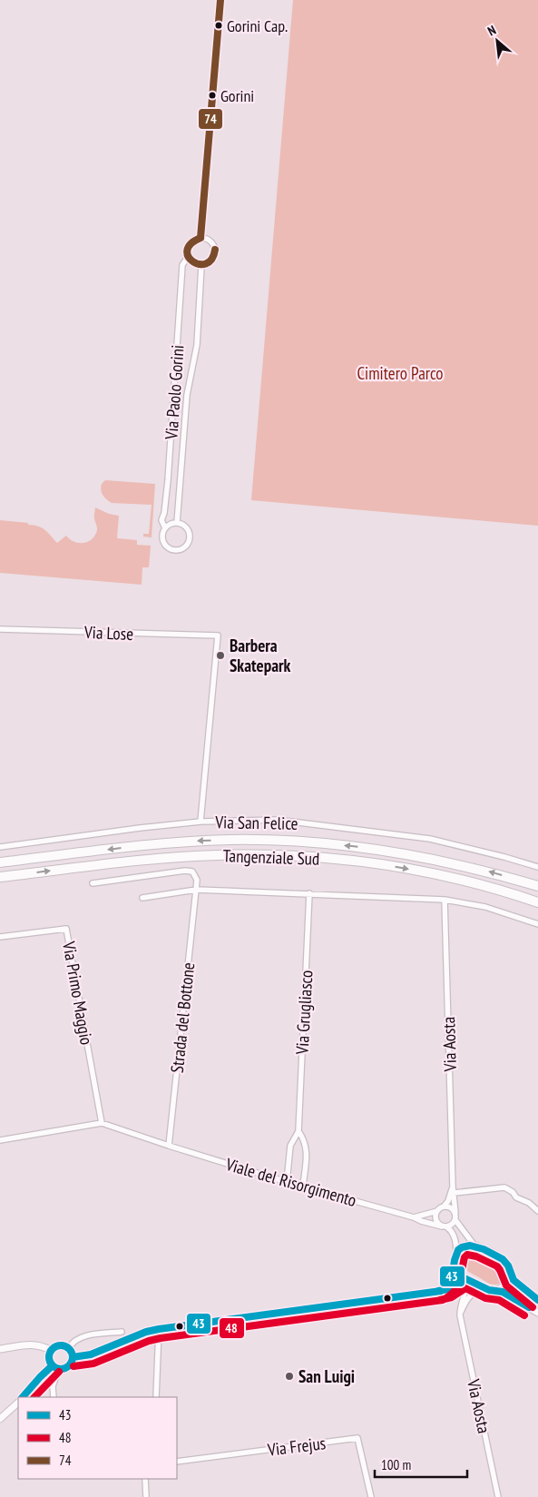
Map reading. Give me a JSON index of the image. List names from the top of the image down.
{
  "streets": {
    "highway": ["Tangenziale Sud"],
    "street": [
      "Via Paolo Gorini",
      "Via Lose",
      "Via San Felice",
      "Via Primo Maggio",
      "Via Grugliasco",
      "Strada del Bottone",
      "Via Aosta",
      "Viale del Risorgimento",
      "Via Frejus"
    ]
  },
  "crossings": [
    ["Via Lose", "Via San Felice"],
    ["Via Grugliasco", "Viale del Risorgimento"],
    ["Strada del Bottone", "Viale del Risorgimento"],
    ["Via Aosta", "Viale del Risorgimento"]
  ],
  "parks": ["Cimitero Parco"],
  "places": [
    "Gorini Cap.",
    "Gorini",
    "Barbera Skatepark",
    "San Luigi"
  ],
  "lines": ["transit line 74", "transit line 43", "transit line 48"],
  "legend": ["43", "48", "74"],
  "scale_bar": "100 m",
  "north": "top left"
}
